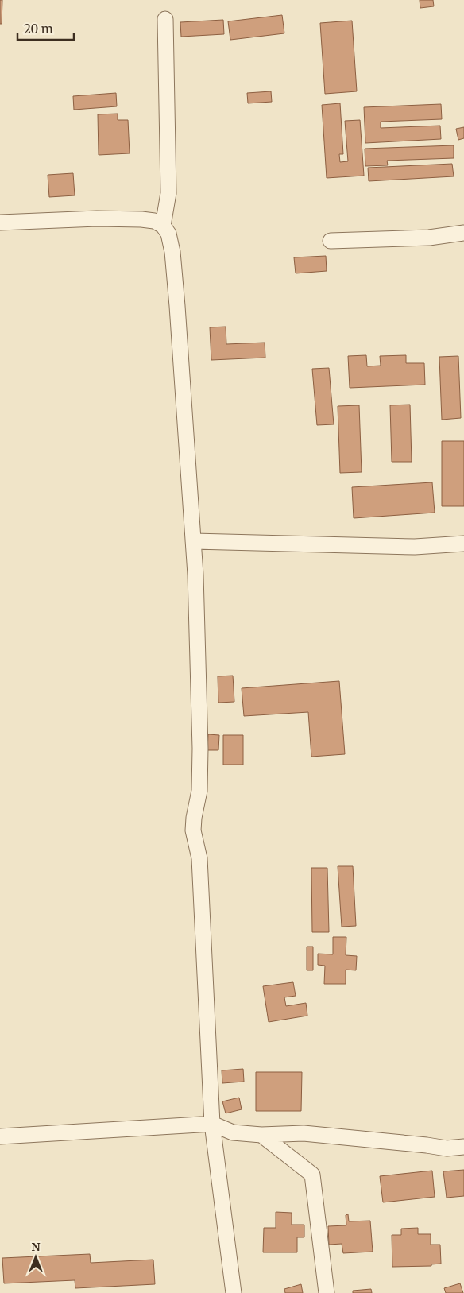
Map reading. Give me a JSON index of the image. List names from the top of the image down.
{
  "scale_bar": "20 m",
  "north": "top"
}
